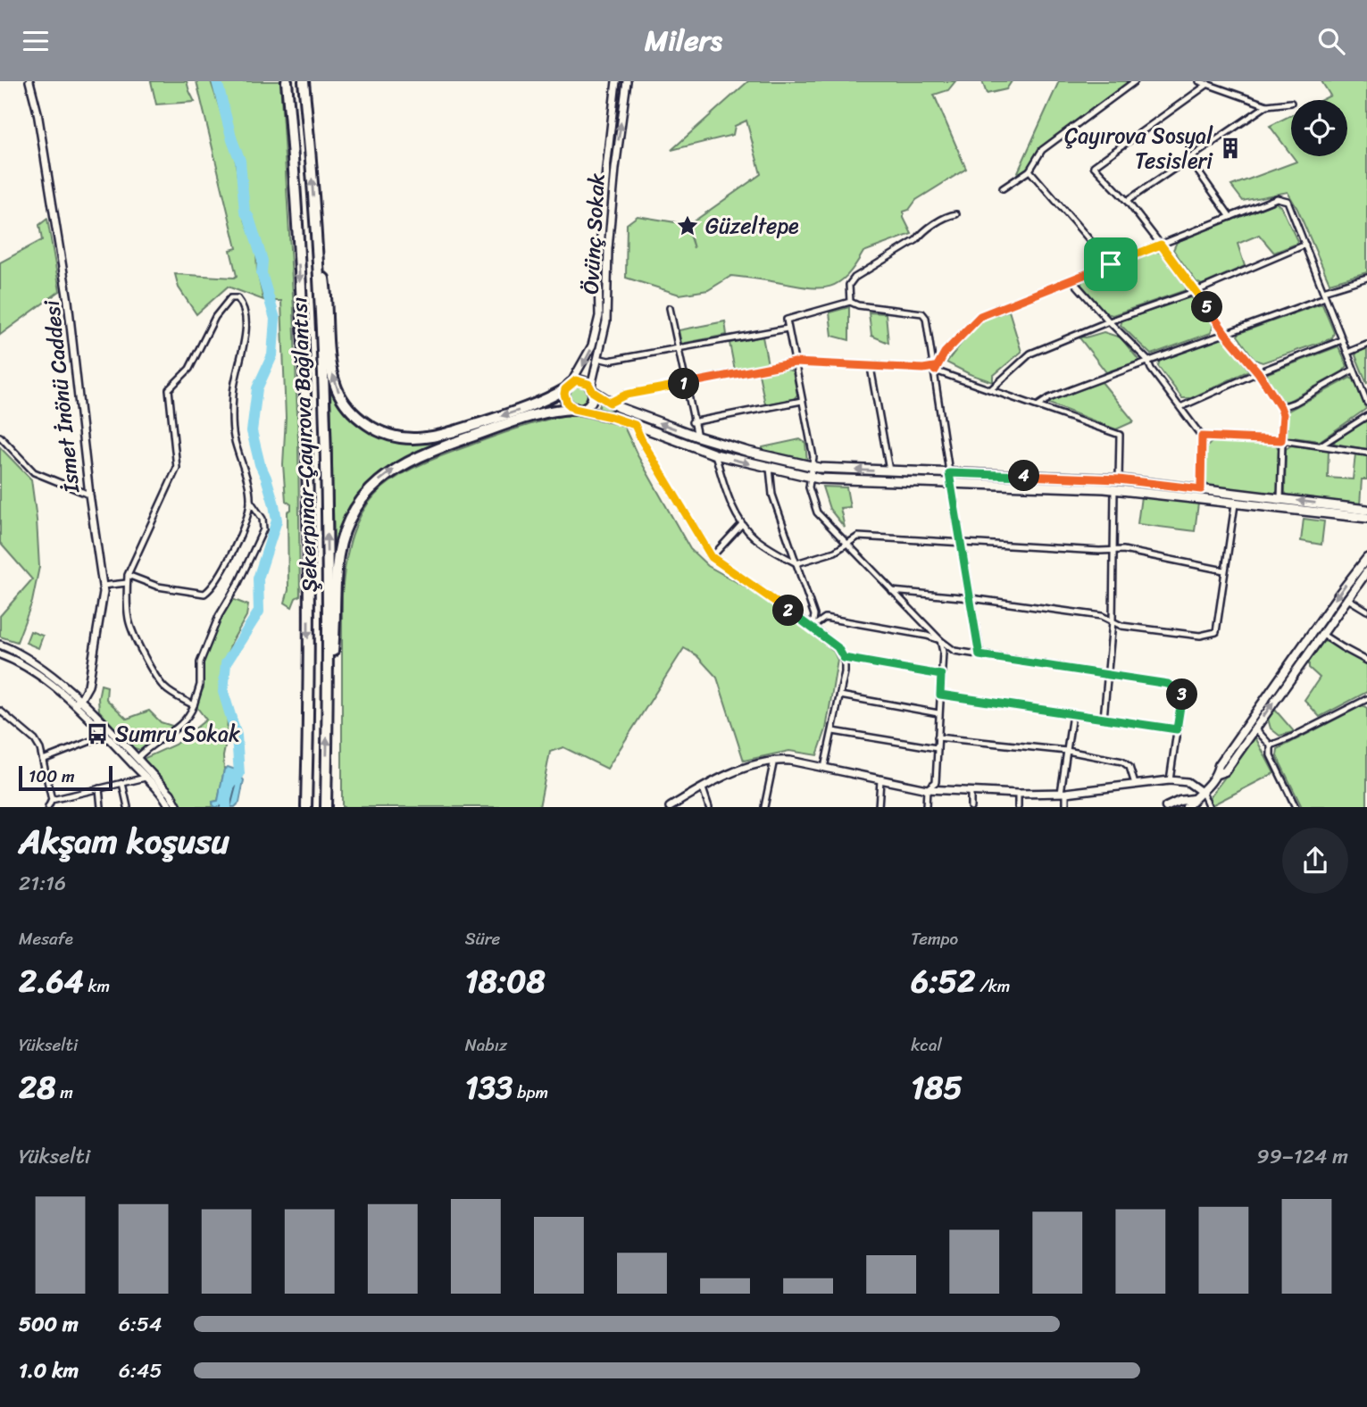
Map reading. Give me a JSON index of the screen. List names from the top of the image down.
{
  "streets": {
    "highway": ["Şekerpınar-Çayırova Bağlantısı"],
    "street": ["Övünç Sokak", "İsmet İnönü Caddesi"]
  },
  "places": {
    "building": ["Çayırova Sosyal Tesisleri"],
    "place": ["Güzeltepe"],
    "bus stop": ["Sumru Sokak"]
  },
  "scale_bar": "100 m",
  "page": {
    "header": "Milers",
    "pins": [
      "5",
      "1",
      "4",
      "2",
      "3"
    ],
    "scale": "100 m",
    "heading": ["Akşam koşusu", "21:16"],
    "stats": [
      ["Mesafe", "2.64 km"],
      ["Süre", "18:08"],
      ["Tempo", "6:52 /km"],
      ["Yükselti", "28 m"],
      ["Nabız", "133 bpm"],
      ["kcal", "185"]
    ],
    "chart": ["Yükselti", "99–124 m"],
    "list": [
      {
        "name": "500 m",
        "note": "6:54"
      },
      {
        "name": "1.0 km",
        "note": "6:45"
      }
    ]
  }
}
